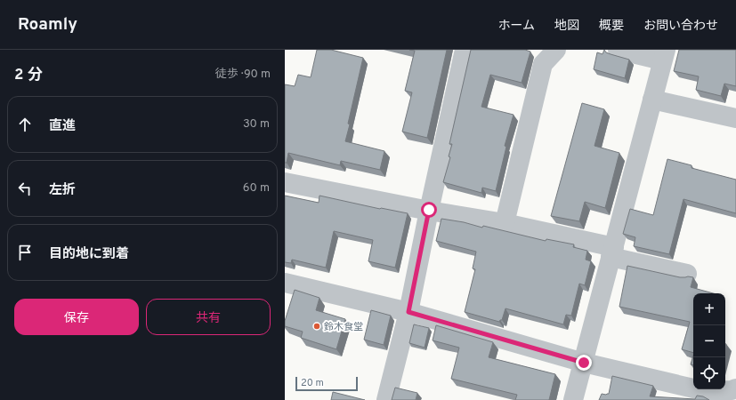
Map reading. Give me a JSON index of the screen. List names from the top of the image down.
{
  "places": ["鈴木食堂"],
  "scale_bar": "20 m",
  "page": {
    "header": "Roamly",
    "nav": [
      "ホーム",
      "地図",
      "概要",
      "お問い合わせ"
    ],
    "heading": ["2 分", "徒歩 · 90 m"],
    "list": [
      ["直進", "30 m"],
      ["左折", "60 m"],
      "目的地に到着"
    ],
    "buttons": ["保存", "共有"],
    "map_buttons": ["+", "−"],
    "scale": "20 m"
  }
}
